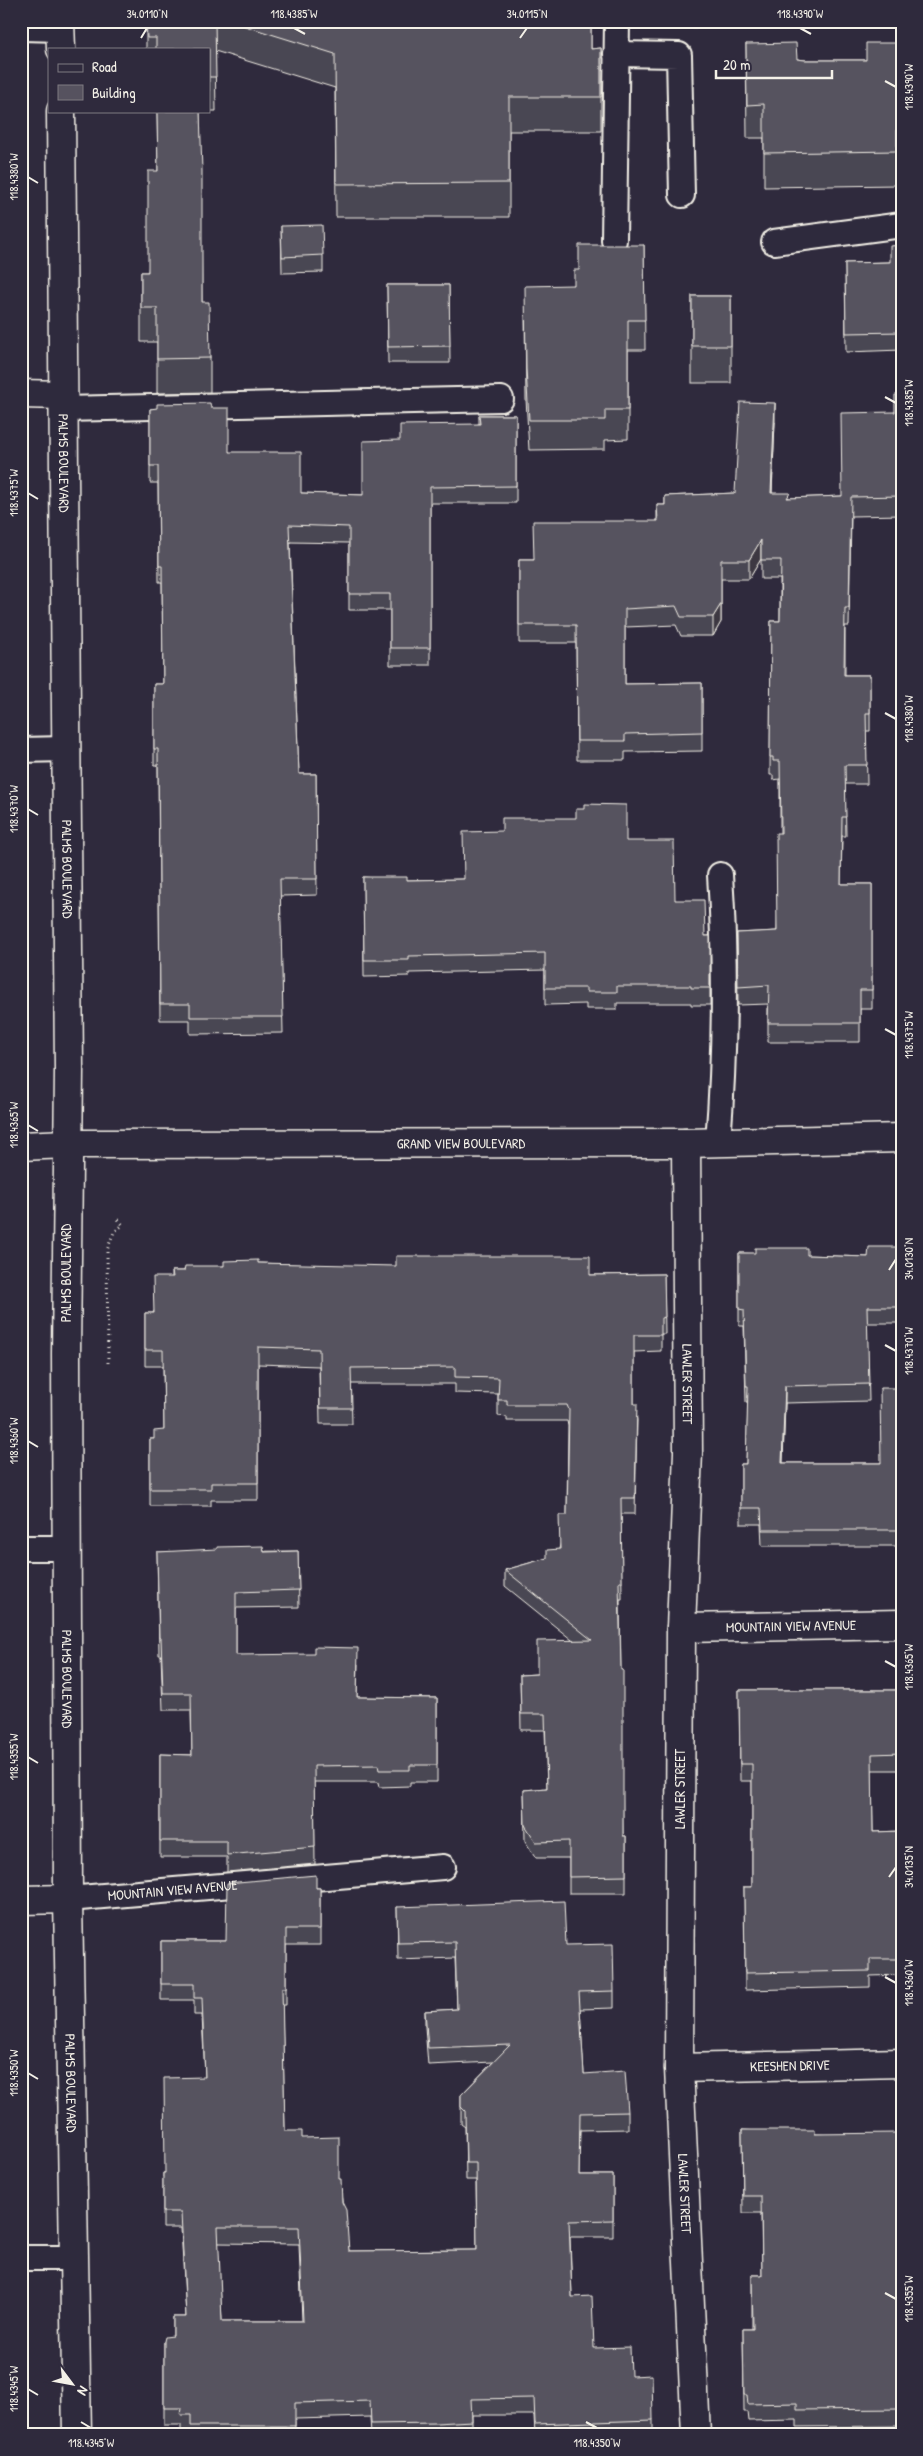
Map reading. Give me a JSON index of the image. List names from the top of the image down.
{
  "streets": {
    "street": [
      "PALMS BOULEVARD",
      "GRAND VIEW BOULEVARD",
      "LAWLER STREET",
      "MOUNTAIN VIEW AVENUE",
      "KEESHEN DRIVE"
    ]
  },
  "crossings": [
    ["PALMS BOULEVARD", "GRAND VIEW BOULEVARD"],
    ["PALMS BOULEVARD", "MOUNTAIN VIEW AVENUE"],
    ["GRAND VIEW BOULEVARD", "LAWLER STREET"],
    ["LAWLER STREET", "MOUNTAIN VIEW AVENUE"],
    ["LAWLER STREET", "KEESHEN DRIVE"]
  ],
  "legend": ["Road", "Building"],
  "scale_bar": "20 m",
  "north": "bottom right",
  "coordinates": [
    "34.0110°N",
    "118.4385°W",
    "34.0115°N",
    "118.4390°W",
    "118.4380°W",
    "118.4375°W",
    "118.4370°W",
    "118.4365°W",
    "34.0130°N",
    "118.4360°W",
    "118.4355°W",
    "34.0135°N",
    "118.4350°W",
    "118.4345°W"
  ]
}
